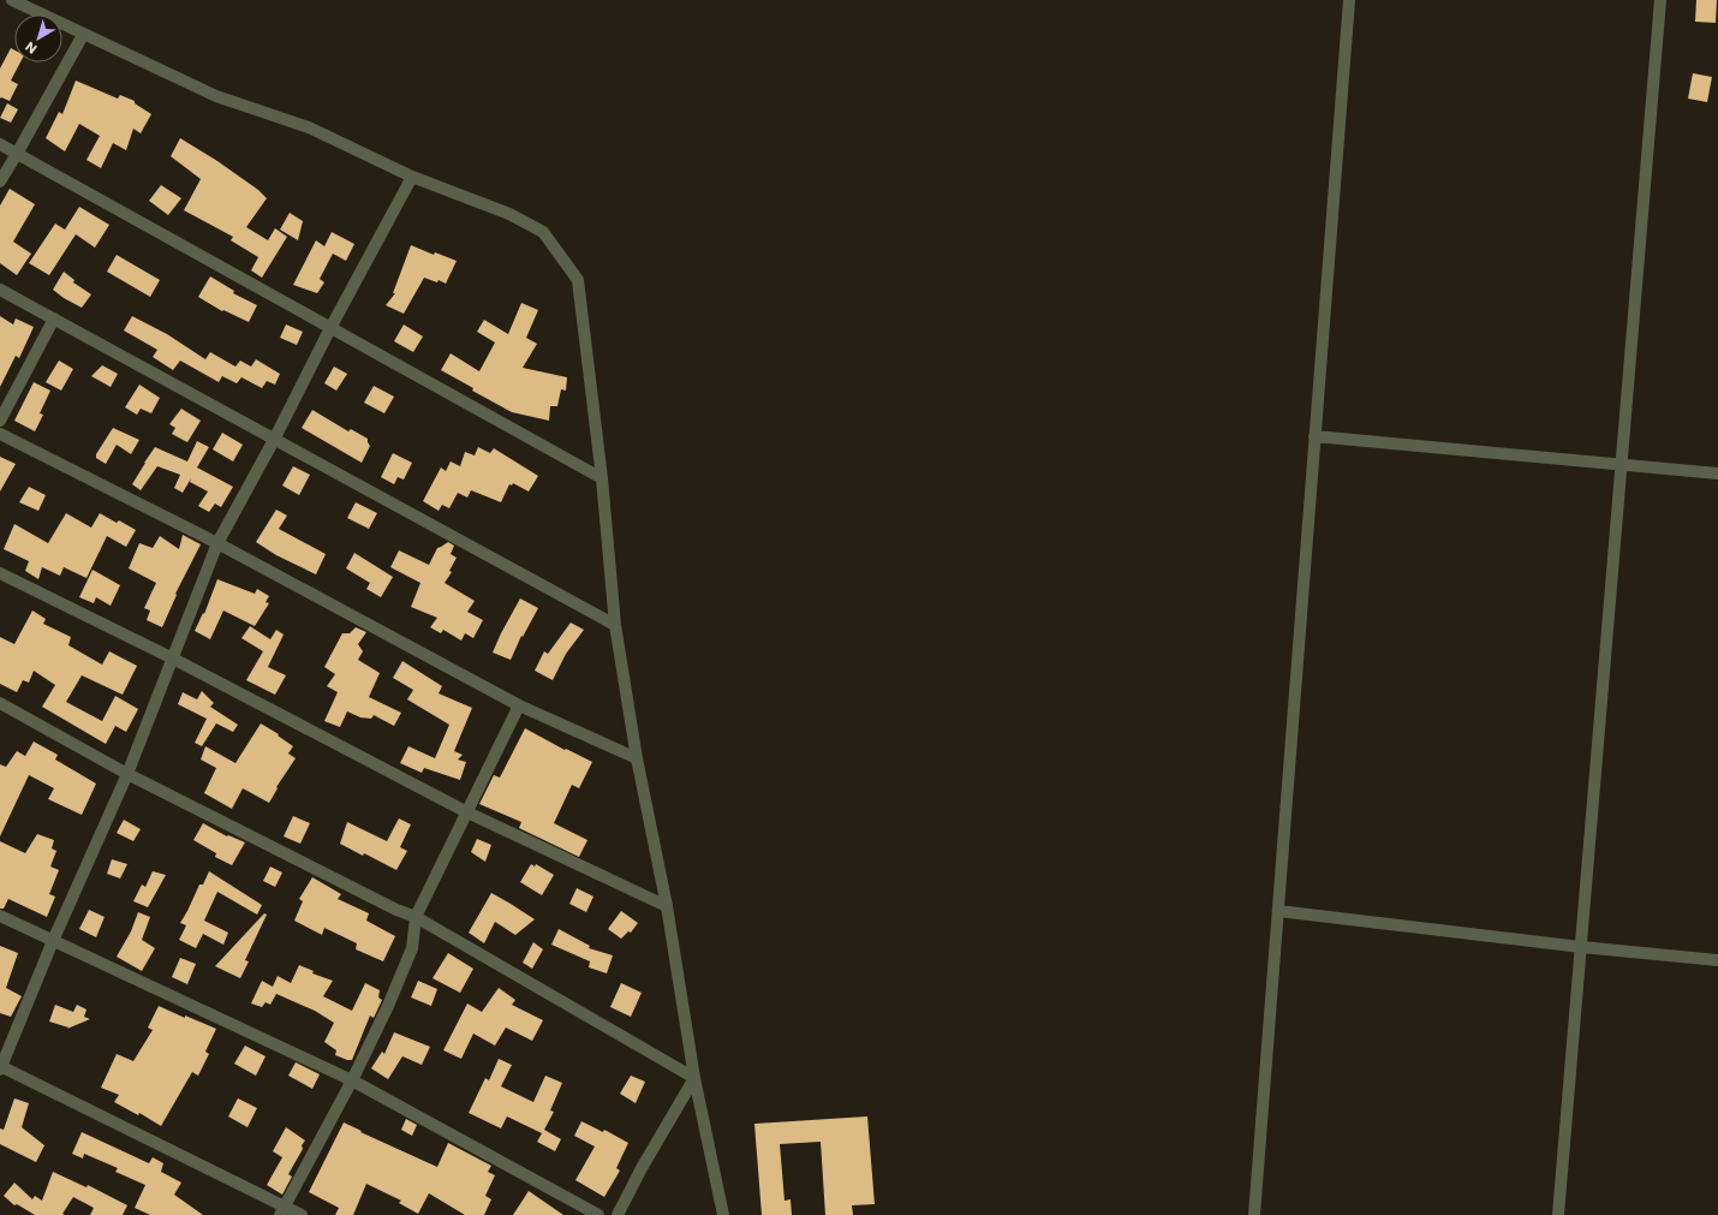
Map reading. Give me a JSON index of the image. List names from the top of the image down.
{
  "north": "bottom left"
}
